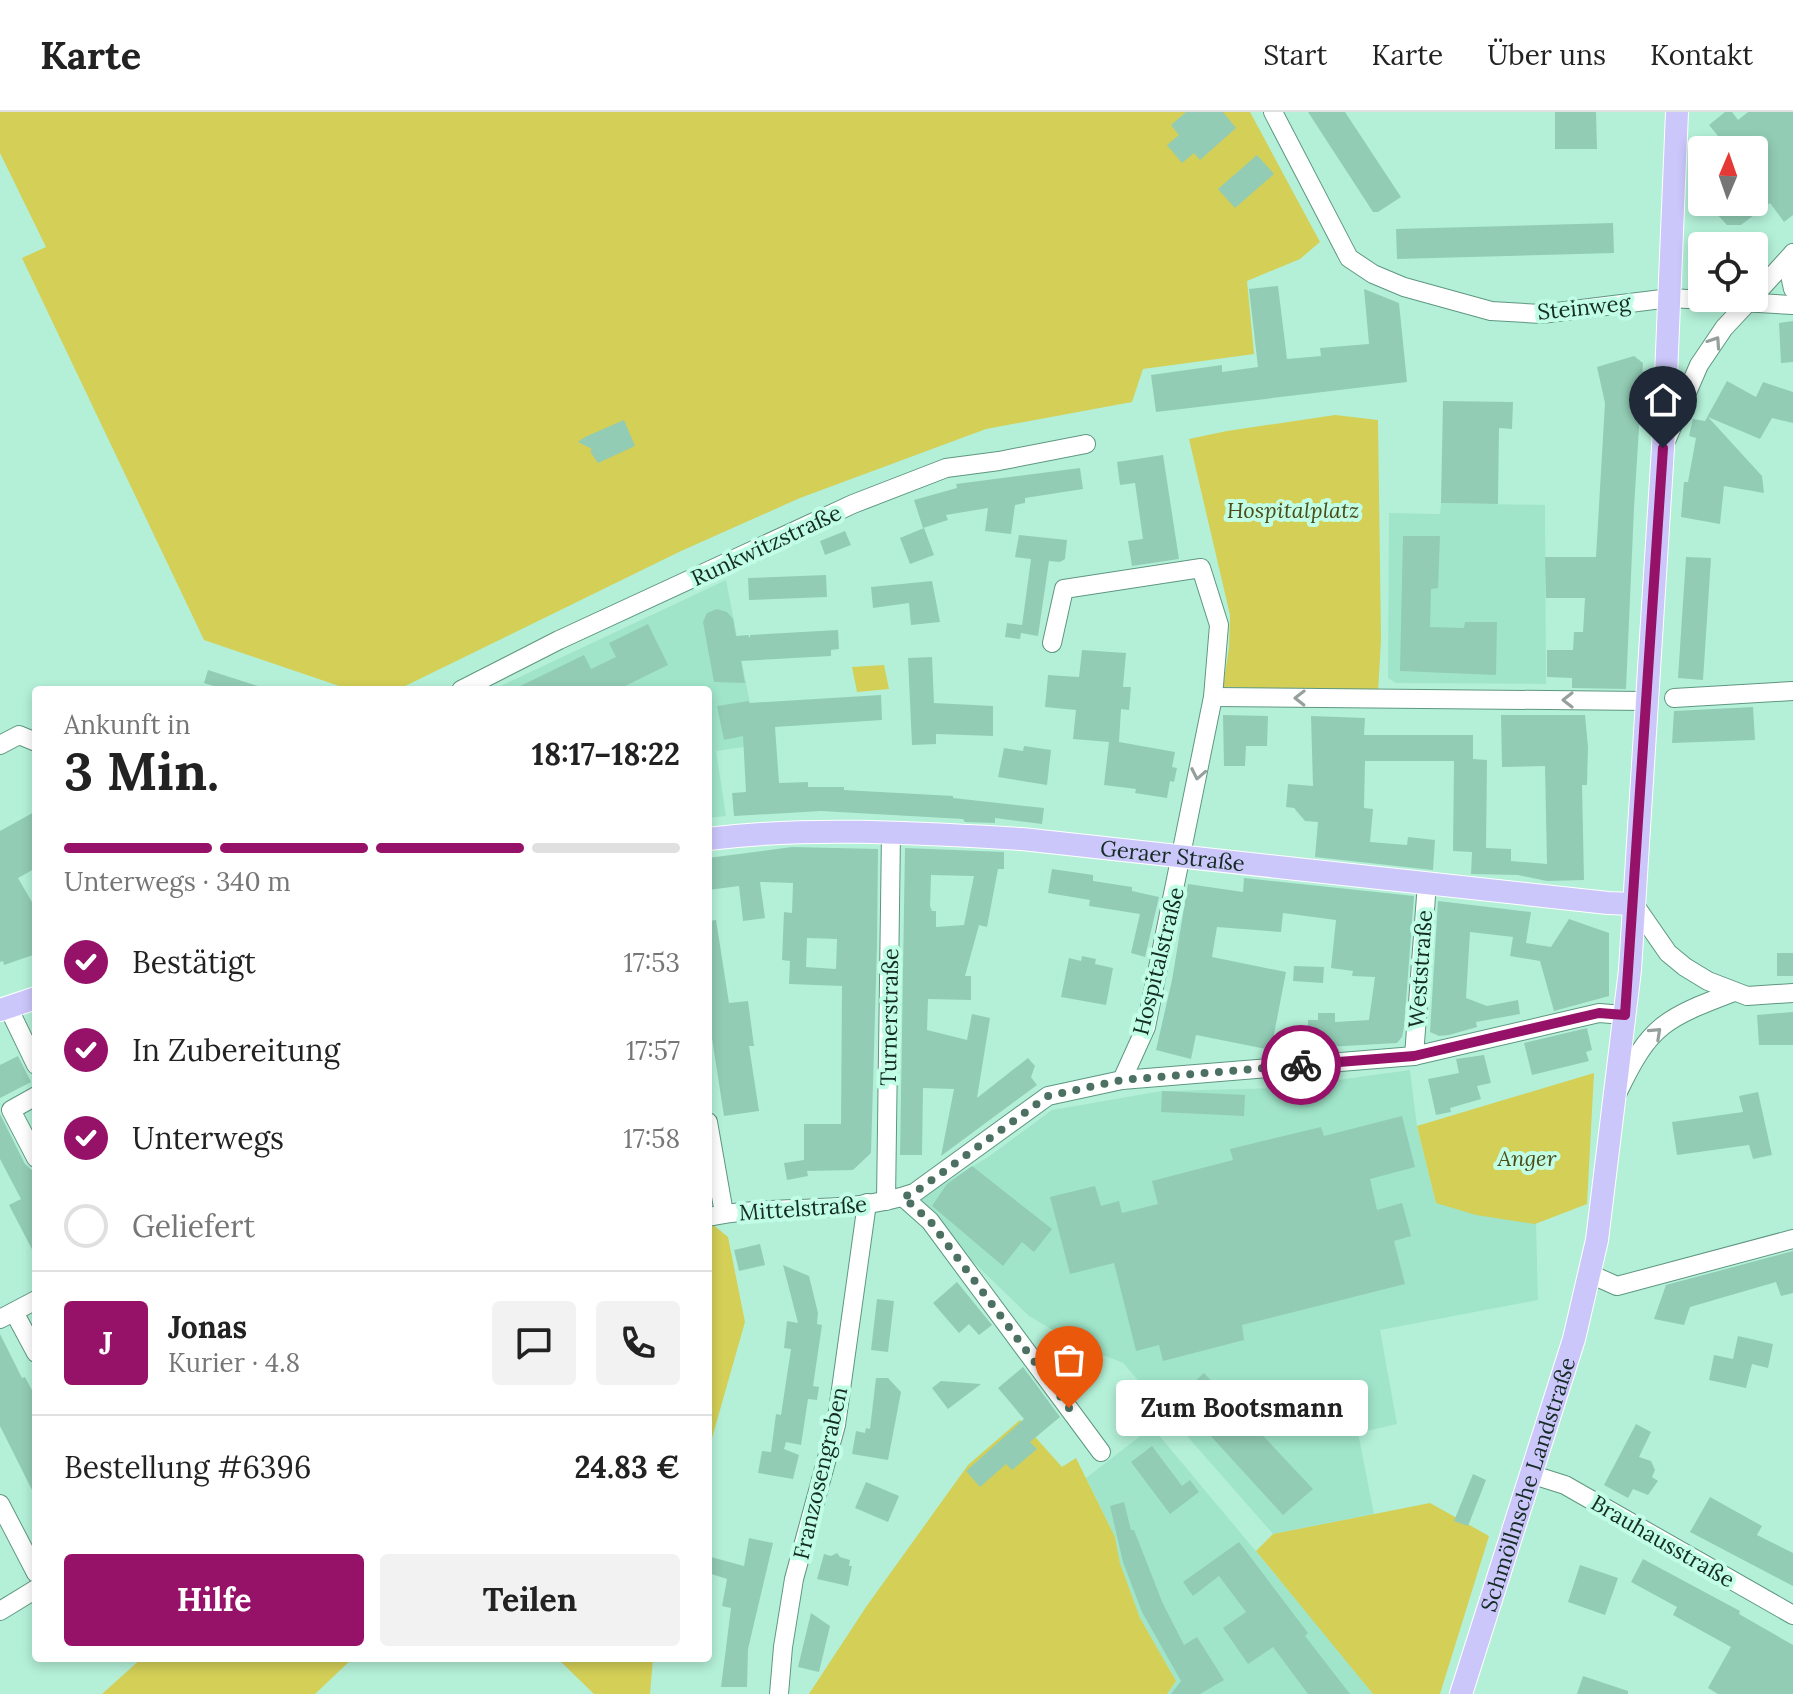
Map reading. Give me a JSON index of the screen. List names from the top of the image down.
{
  "streets": {
    "main road": ["Geraer Straße", "Schmöllnsche Landstraße"],
    "street": [
      "Steinweg",
      "Runkwitzstraße",
      "Hospitalstraße",
      "Weststraße",
      "Turnerstraße",
      "Mittelstraße",
      "Franzosengraben",
      "Brauhausstraße"
    ]
  },
  "crossings": [
    ["Steinweg", "Schmöllnsche Landstraße"],
    ["Geraer Straße", "Hospitalstraße"],
    ["Geraer Straße", "Weststraße"],
    ["Geraer Straße", "Turnerstraße"],
    ["Geraer Straße", "Schmöllnsche Landstraße"],
    ["Hospitalstraße", "Mittelstraße"],
    ["Weststraße", "Mittelstraße"],
    ["Turnerstraße", "Mittelstraße"],
    ["Turnerstraße", "Franzosengraben"],
    ["Mittelstraße", "Franzosengraben"],
    ["Mittelstraße", "Schmöllnsche Landstraße"],
    ["Schmöllnsche Landstraße", "Brauhausstraße"]
  ],
  "one_way": ["Hospitalstraße"],
  "parks": ["Hospitalplatz", "Anger"],
  "places": ["Zum Bootsmann"],
  "north": "top",
  "page": {
    "header": "Karte",
    "nav": [
      "Start",
      "Karte",
      "Über uns",
      "Kontakt"
    ],
    "heading": ["3 Min.", "Ankunft in", "18:17–18:22"],
    "panel": [
      "Jonas",
      "Kurier · 4.8",
      "Bestellung #6396",
      "24.83 €"
    ],
    "bar": "Unterwegs · 340 m",
    "list": [
      ["Bestätigt", "17:53"],
      ["In Zubereitung", "17:57"],
      ["Unterwegs", "17:58"],
      "Geliefert"
    ],
    "round": "J",
    "bubble": "Zum Bootsmann",
    "buttons": ["Hilfe", "Teilen"]
  }
}
